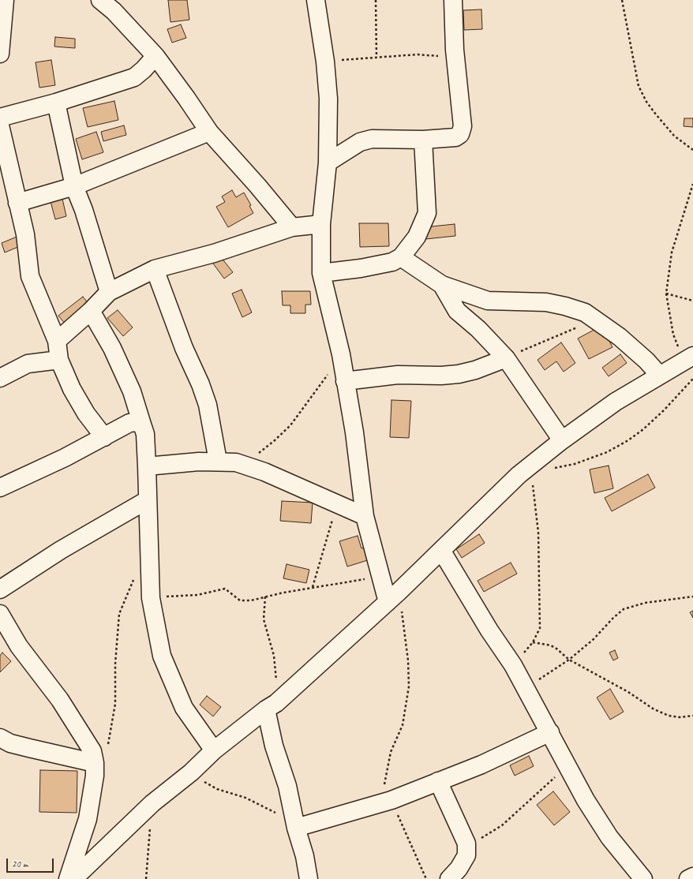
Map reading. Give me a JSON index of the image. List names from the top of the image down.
{
  "scale_bar": "20 m"
}
